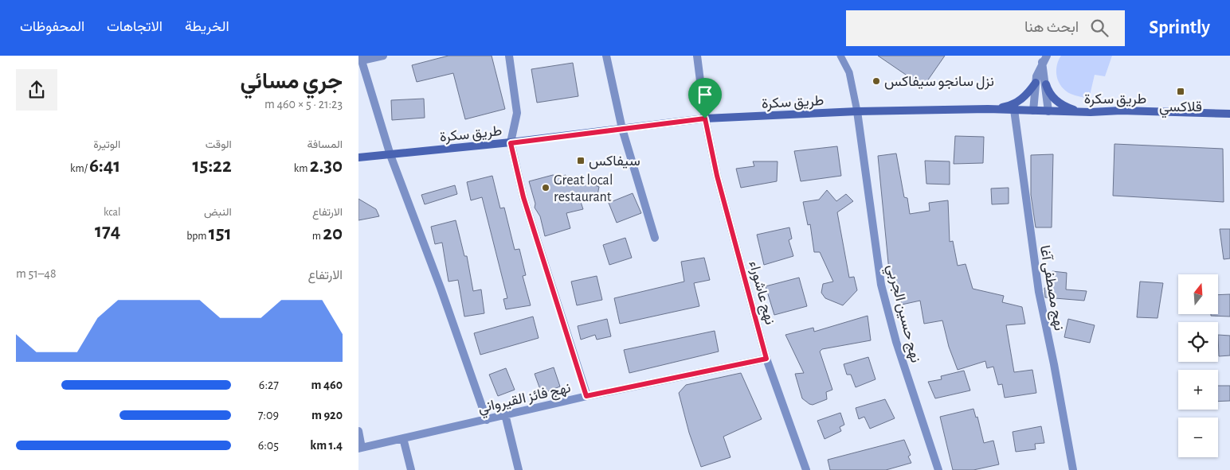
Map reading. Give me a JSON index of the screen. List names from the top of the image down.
{
  "streets": {
    "main road": ["طريق سكرة"],
    "street": [
      "نهج مصطفى آغا",
      "نهج عاشوراء",
      "نهج حسين الجربي",
      "نهج فائز القيرواني"
    ]
  },
  "crossings": [
    ["طريق سكرة", "نهج مصطفى آغا"],
    ["طريق سكرة", "نهج عاشوراء"],
    ["طريق سكرة", "نهج حسين الجربي"],
    ["نهج عاشوراء", "نهج فائز القيرواني"]
  ],
  "places": {
    "other": ["نزل سانجو سيفاكس", "Great local restaurant"],
    "transit": ["قلاكسي", "سيفاكس"]
  },
  "north": "top",
  "page": {
    "header": "Sprintly",
    "search": "ابحث هنا",
    "nav": ["الخريطة", "الاتجاهات", "المحفوظات"],
    "heading": ["جري مسائي", "21:23 · 5 × 460 m"],
    "stats": [
      ["المسافة", "2.30 km"],
      ["الوقت", "15:22"],
      ["الوتيرة", "6:41 /km"],
      ["الارتفاع", "20 m"],
      ["النبض", "151 bpm"],
      ["kcal", "174"]
    ],
    "chart": ["الارتفاع", "48–51 m"],
    "map_buttons": ["+", "−"],
    "list": [
      {
        "name": "460 m",
        "note": "6:27"
      },
      {
        "name": "920 m",
        "note": "7:09"
      },
      {
        "name": "1.4 km",
        "note": "6:05"
      }
    ]
  }
}
